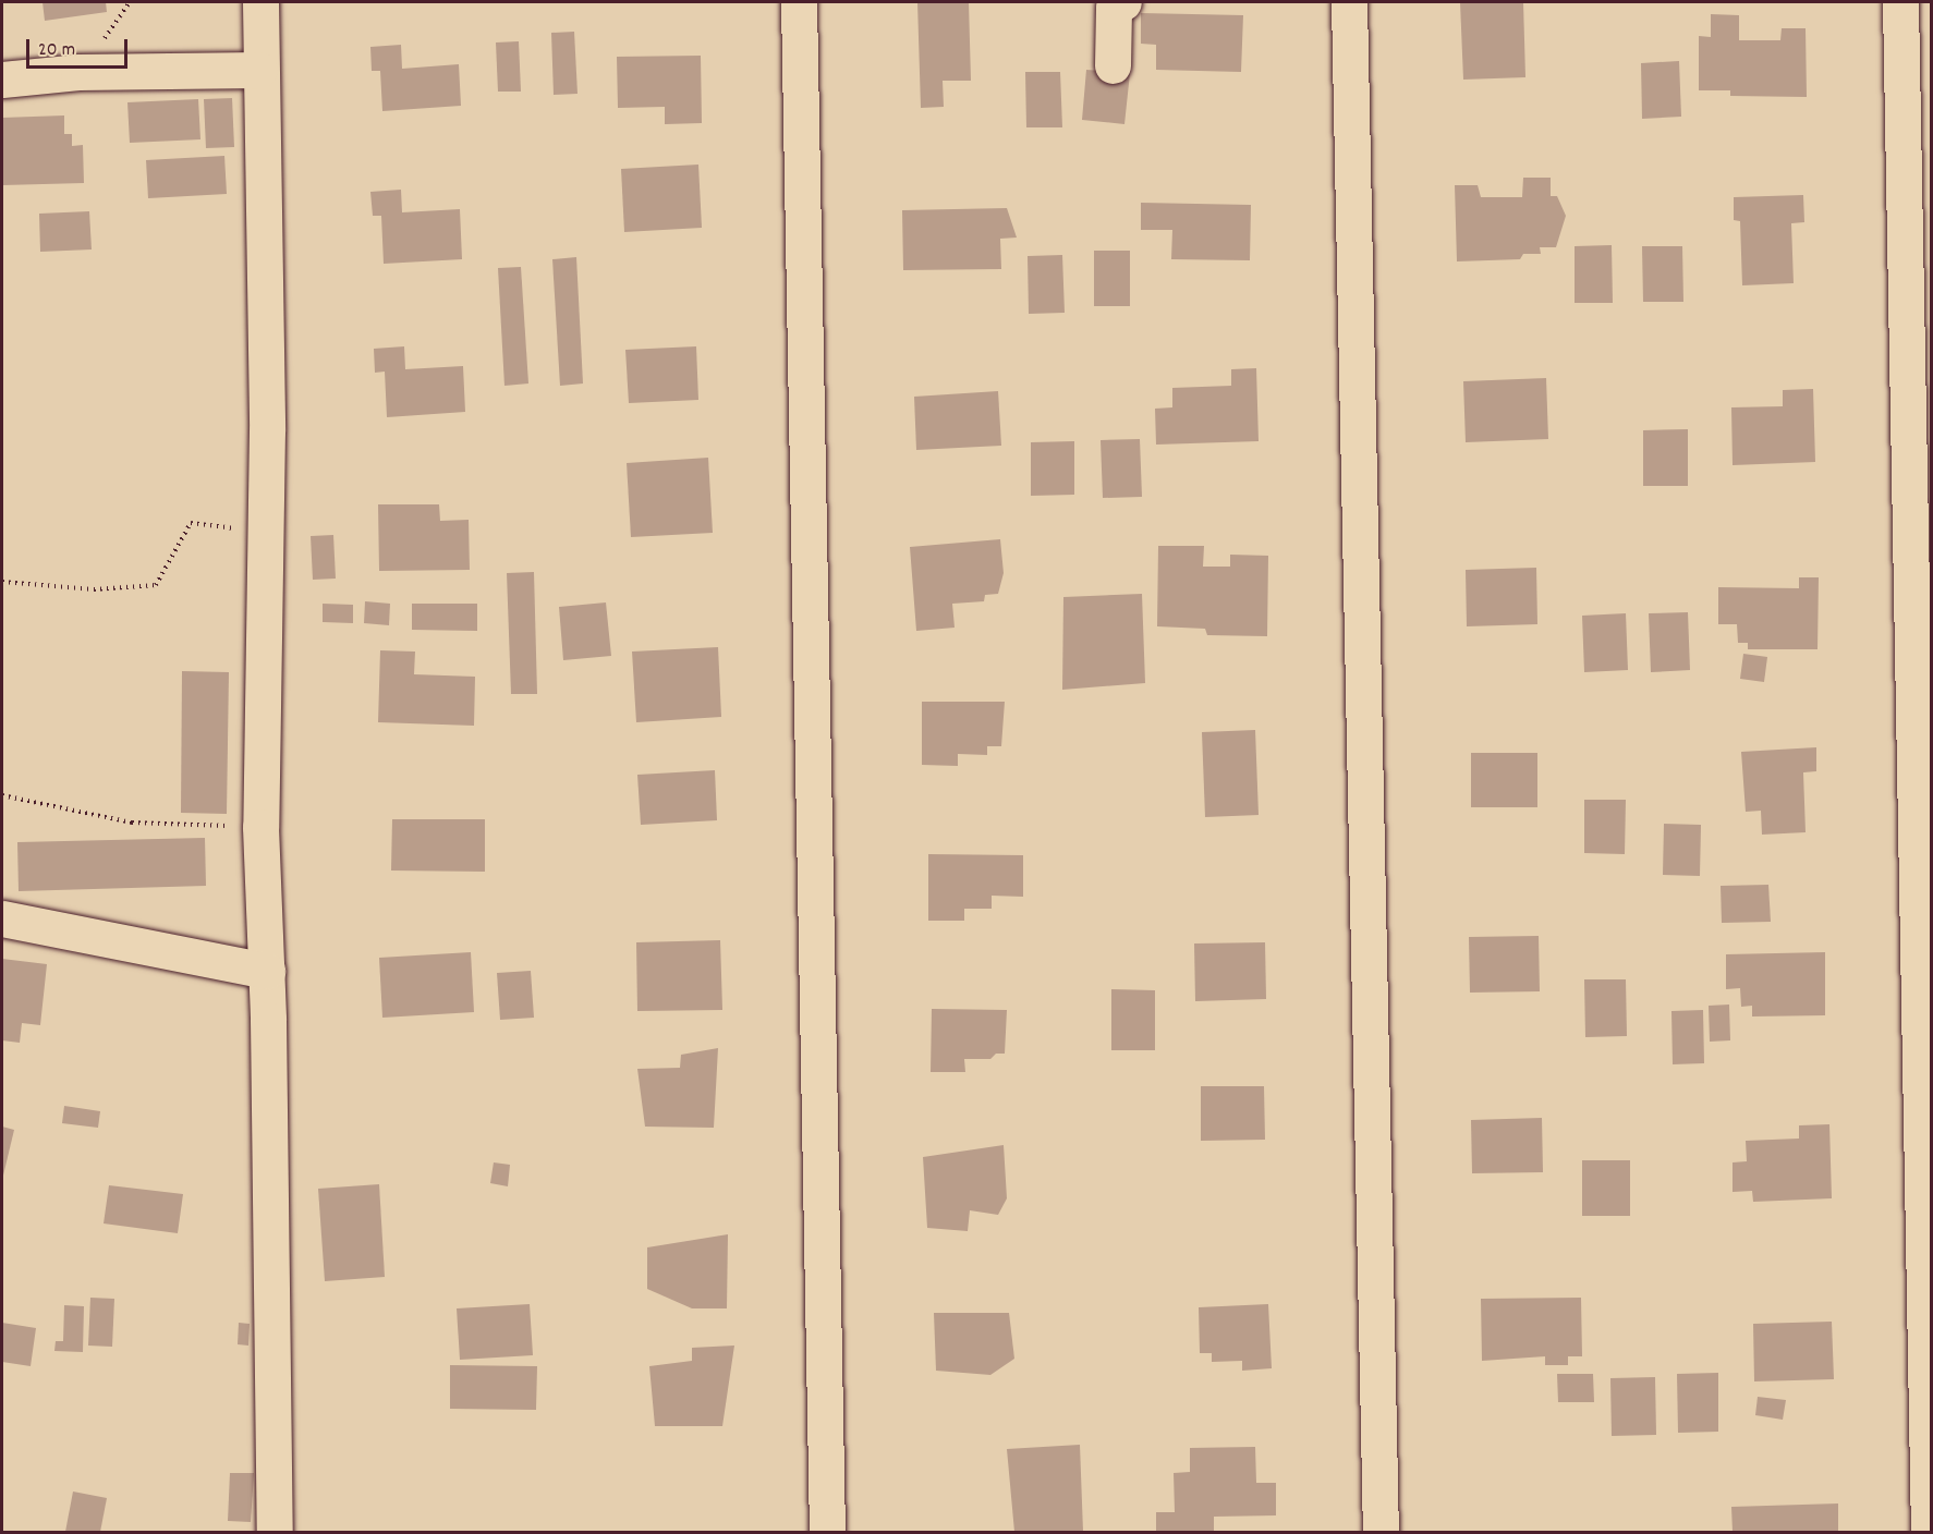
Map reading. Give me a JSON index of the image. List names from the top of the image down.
{
  "scale_bar": "20 m"
}
